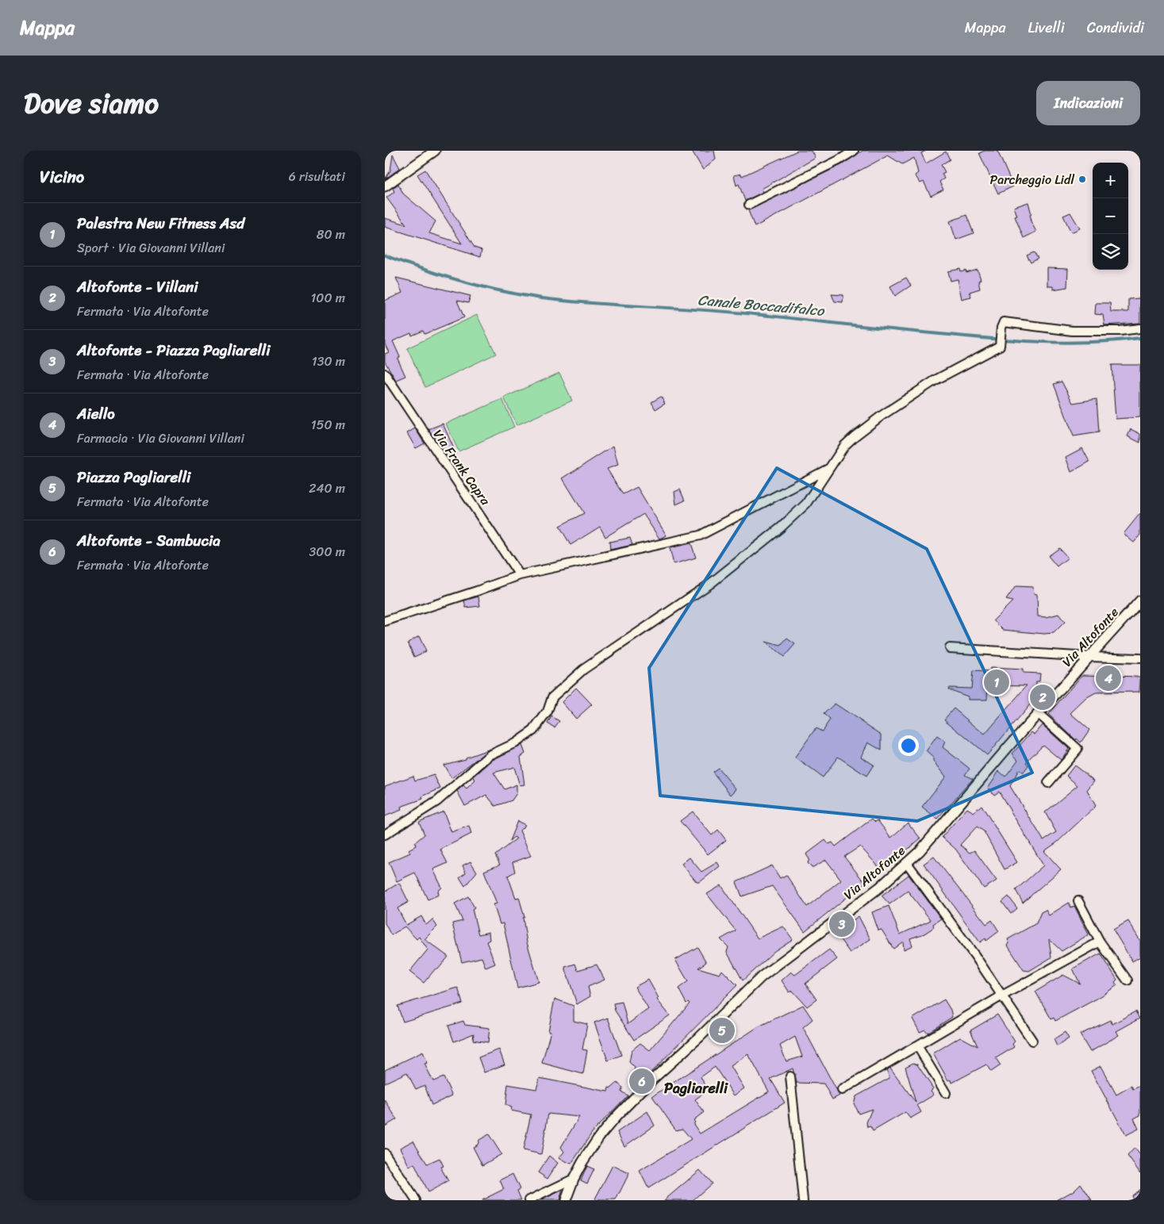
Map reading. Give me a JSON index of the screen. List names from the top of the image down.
{
  "streets": {
    "street": ["Via Frank Capra", "Via Altofonte"]
  },
  "districts": ["Pagliarelli"],
  "water": ["Canale Boccadifalco"],
  "places": ["Parcheggio Lidl"],
  "page": {
    "header": "Mappa",
    "nav": ["Mappa", "Livelli", "Condividi"],
    "title": "Dove siamo",
    "buttons": "Indicazioni",
    "heading": ["Vicino", "6 risultati"],
    "map_buttons": ["+", "−"],
    "list": [
      {
        "mark": "1",
        "name": "Palestra New Fitness Asd",
        "note": "Sport · Via Giovanni Villani",
        "value": "80 m"
      },
      {
        "mark": "2",
        "name": "Altofonte - Villani",
        "note": "Fermata · Via Altofonte",
        "value": "100 m"
      },
      {
        "mark": "3",
        "name": "Altofonte - Piazza Pagliarelli",
        "note": "Fermata · Via Altofonte",
        "value": "130 m"
      },
      {
        "mark": "4",
        "name": "Aiello",
        "note": "Farmacia · Via Giovanni Villani",
        "value": "150 m"
      },
      {
        "mark": "5",
        "name": "Piazza Pagliarelli",
        "note": "Fermata · Via Altofonte",
        "value": "240 m"
      },
      {
        "mark": "6",
        "name": "Altofonte - Sambucia",
        "note": "Fermata · Via Altofonte",
        "value": "300 m"
      }
    ],
    "pins": [
      "4",
      "1",
      "2",
      "3",
      "5",
      "6"
    ]
  }
}
